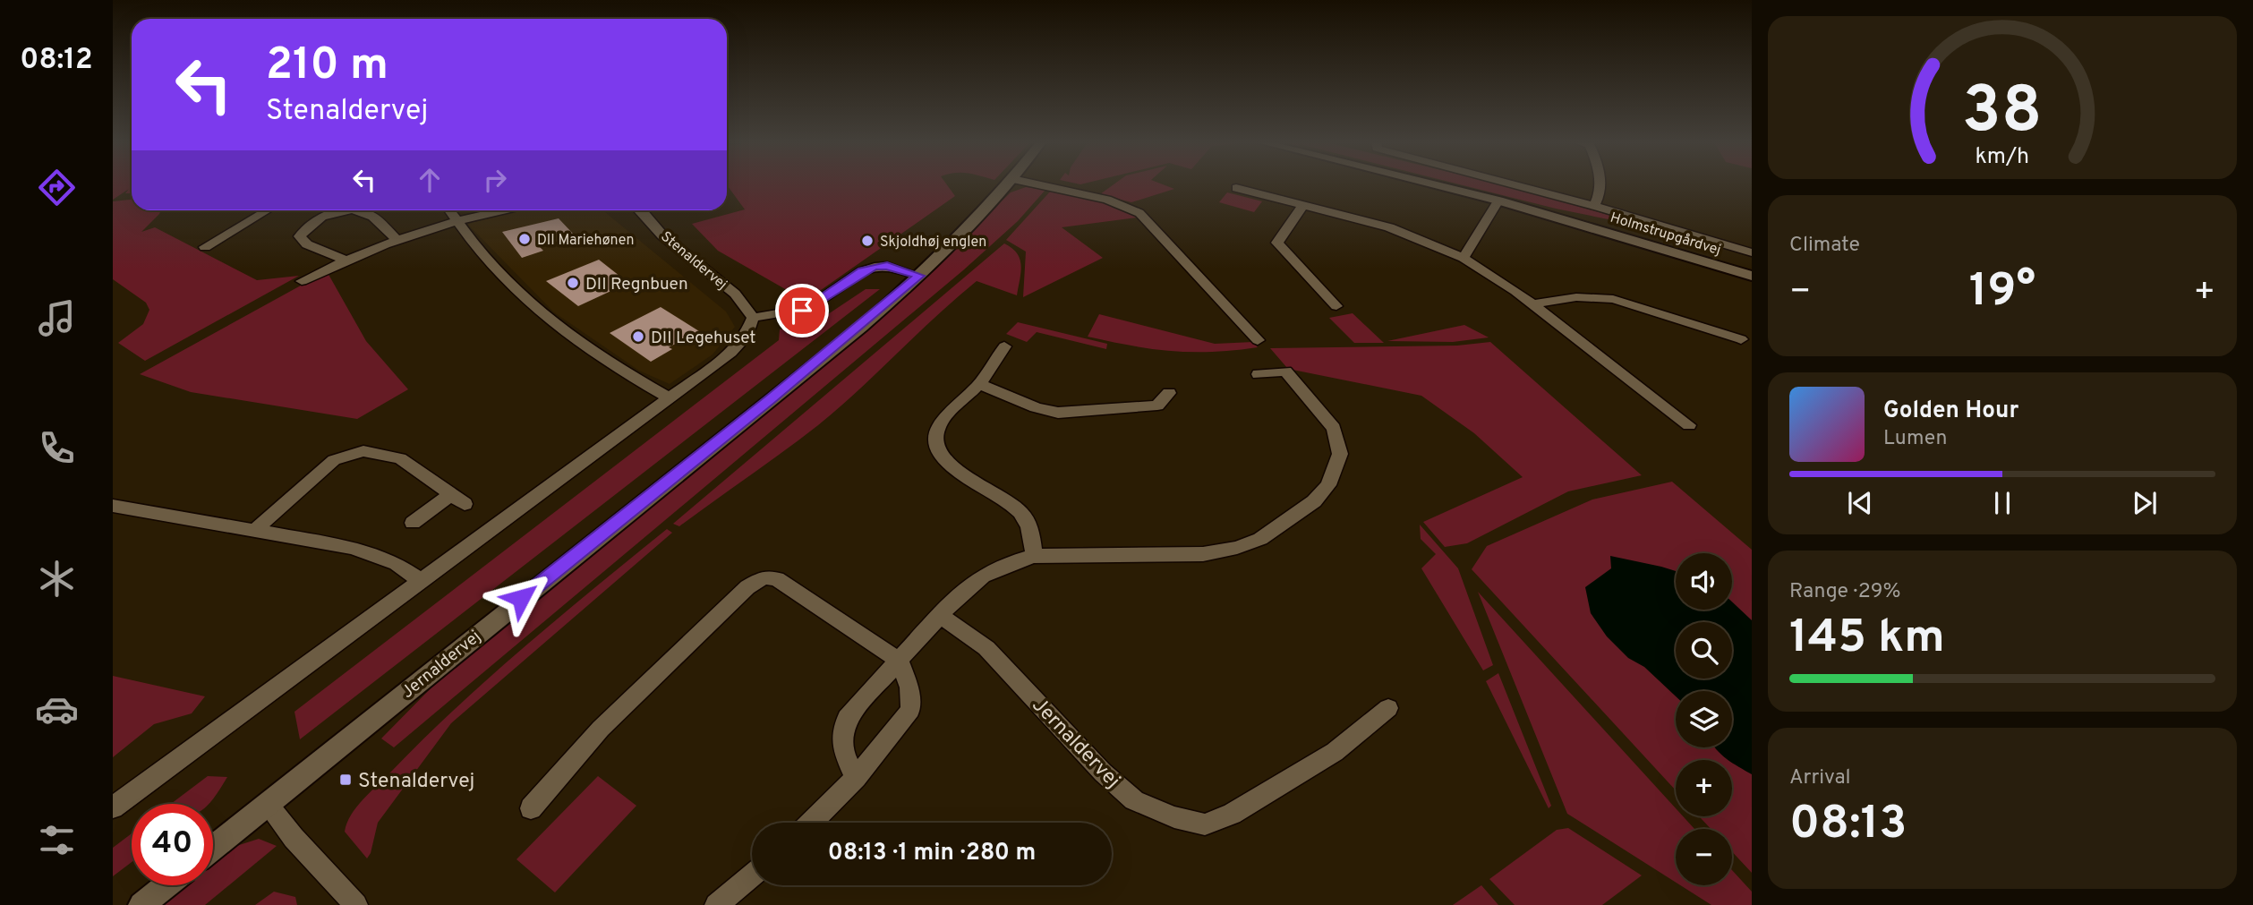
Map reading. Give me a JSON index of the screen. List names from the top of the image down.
{
  "streets": {
    "street": ["Holmstrupgårdvej", "Stenaldervej", "Jernaldervej"]
  },
  "places": {
    "other": [
      "DII Mariehønen",
      "Skjoldhøj englen",
      "DII Regnbuen",
      "DII Legehuset"
    ],
    "transit": ["Stenaldervej"]
  },
  "page": {
    "tabs": "08:12",
    "turn": ["210 m", "Stenaldervej"],
    "tile": [
      "Climate",
      ["Range · 29%", "145 km"],
      ["Arrival", "08:13"]
    ],
    "heat": ["−", "19°", "+"],
    "song": ["Golden Hour", "Lumen"],
    "map_buttons": ["+", "−"],
    "limit": "40",
    "trip": "08:13 · 1 min · 280 m",
    "gauge": ["38", "km/h"]
  }
}
